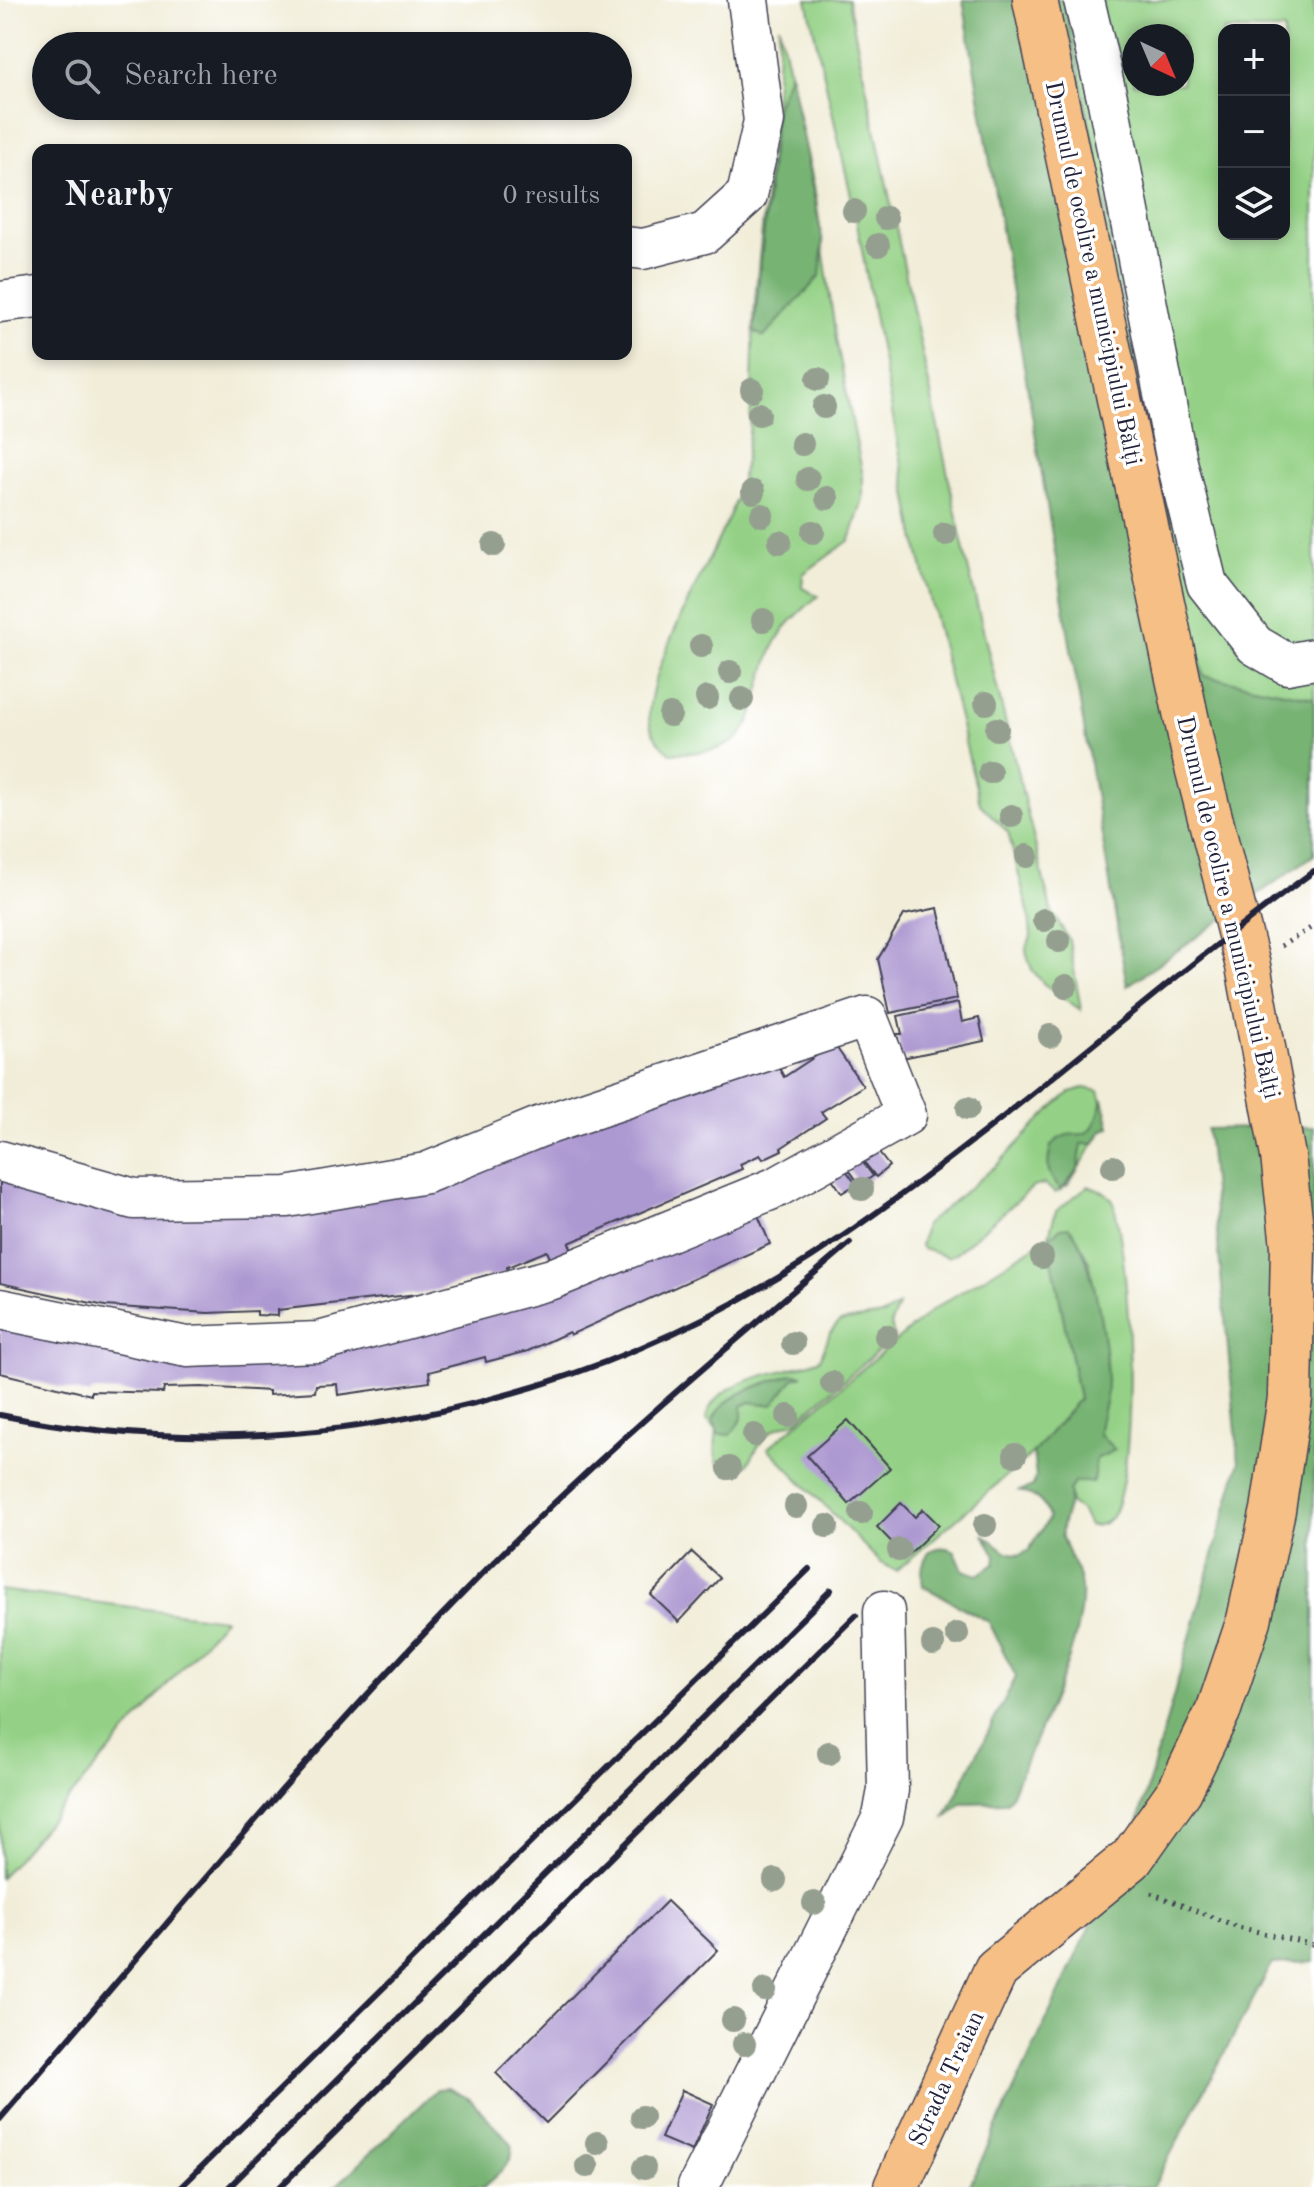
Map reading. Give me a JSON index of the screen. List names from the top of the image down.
{
  "streets": {
    "highway": ["Drumul de ocolire a municipiului Bălți", "Strada Trаian"]
  },
  "crossings": [
    ["Drumul de ocolire a municipiului Bălți", "Strada Trаian"]
  ],
  "north": "bottom right",
  "page": {
    "map_buttons": ["+", "−"],
    "search": "Search here",
    "heading": ["Nearby", "0 results"]
  }
}
